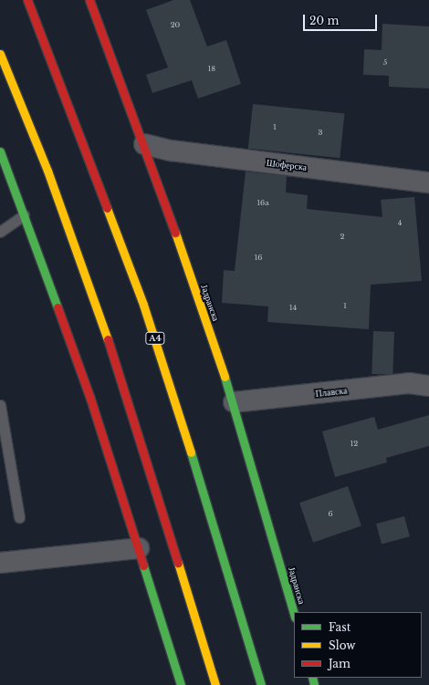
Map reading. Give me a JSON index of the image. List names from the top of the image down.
{
  "streets": {
    "main road": ["Јадранска", "A4"],
    "street": ["Шоферска", "Плавска"]
  },
  "crossings": [
    ["Шоферска", "Јадранска"],
    ["Јадранска", "Плавска"]
  ],
  "house_numbers": [
    "20",
    "5",
    "18",
    "1",
    "3",
    "16a",
    "4",
    "2",
    "16",
    "1",
    "14",
    "12",
    "6"
  ],
  "legend": ["Fast", "Slow", "Jam"],
  "scale_bar": "20 m"
}
